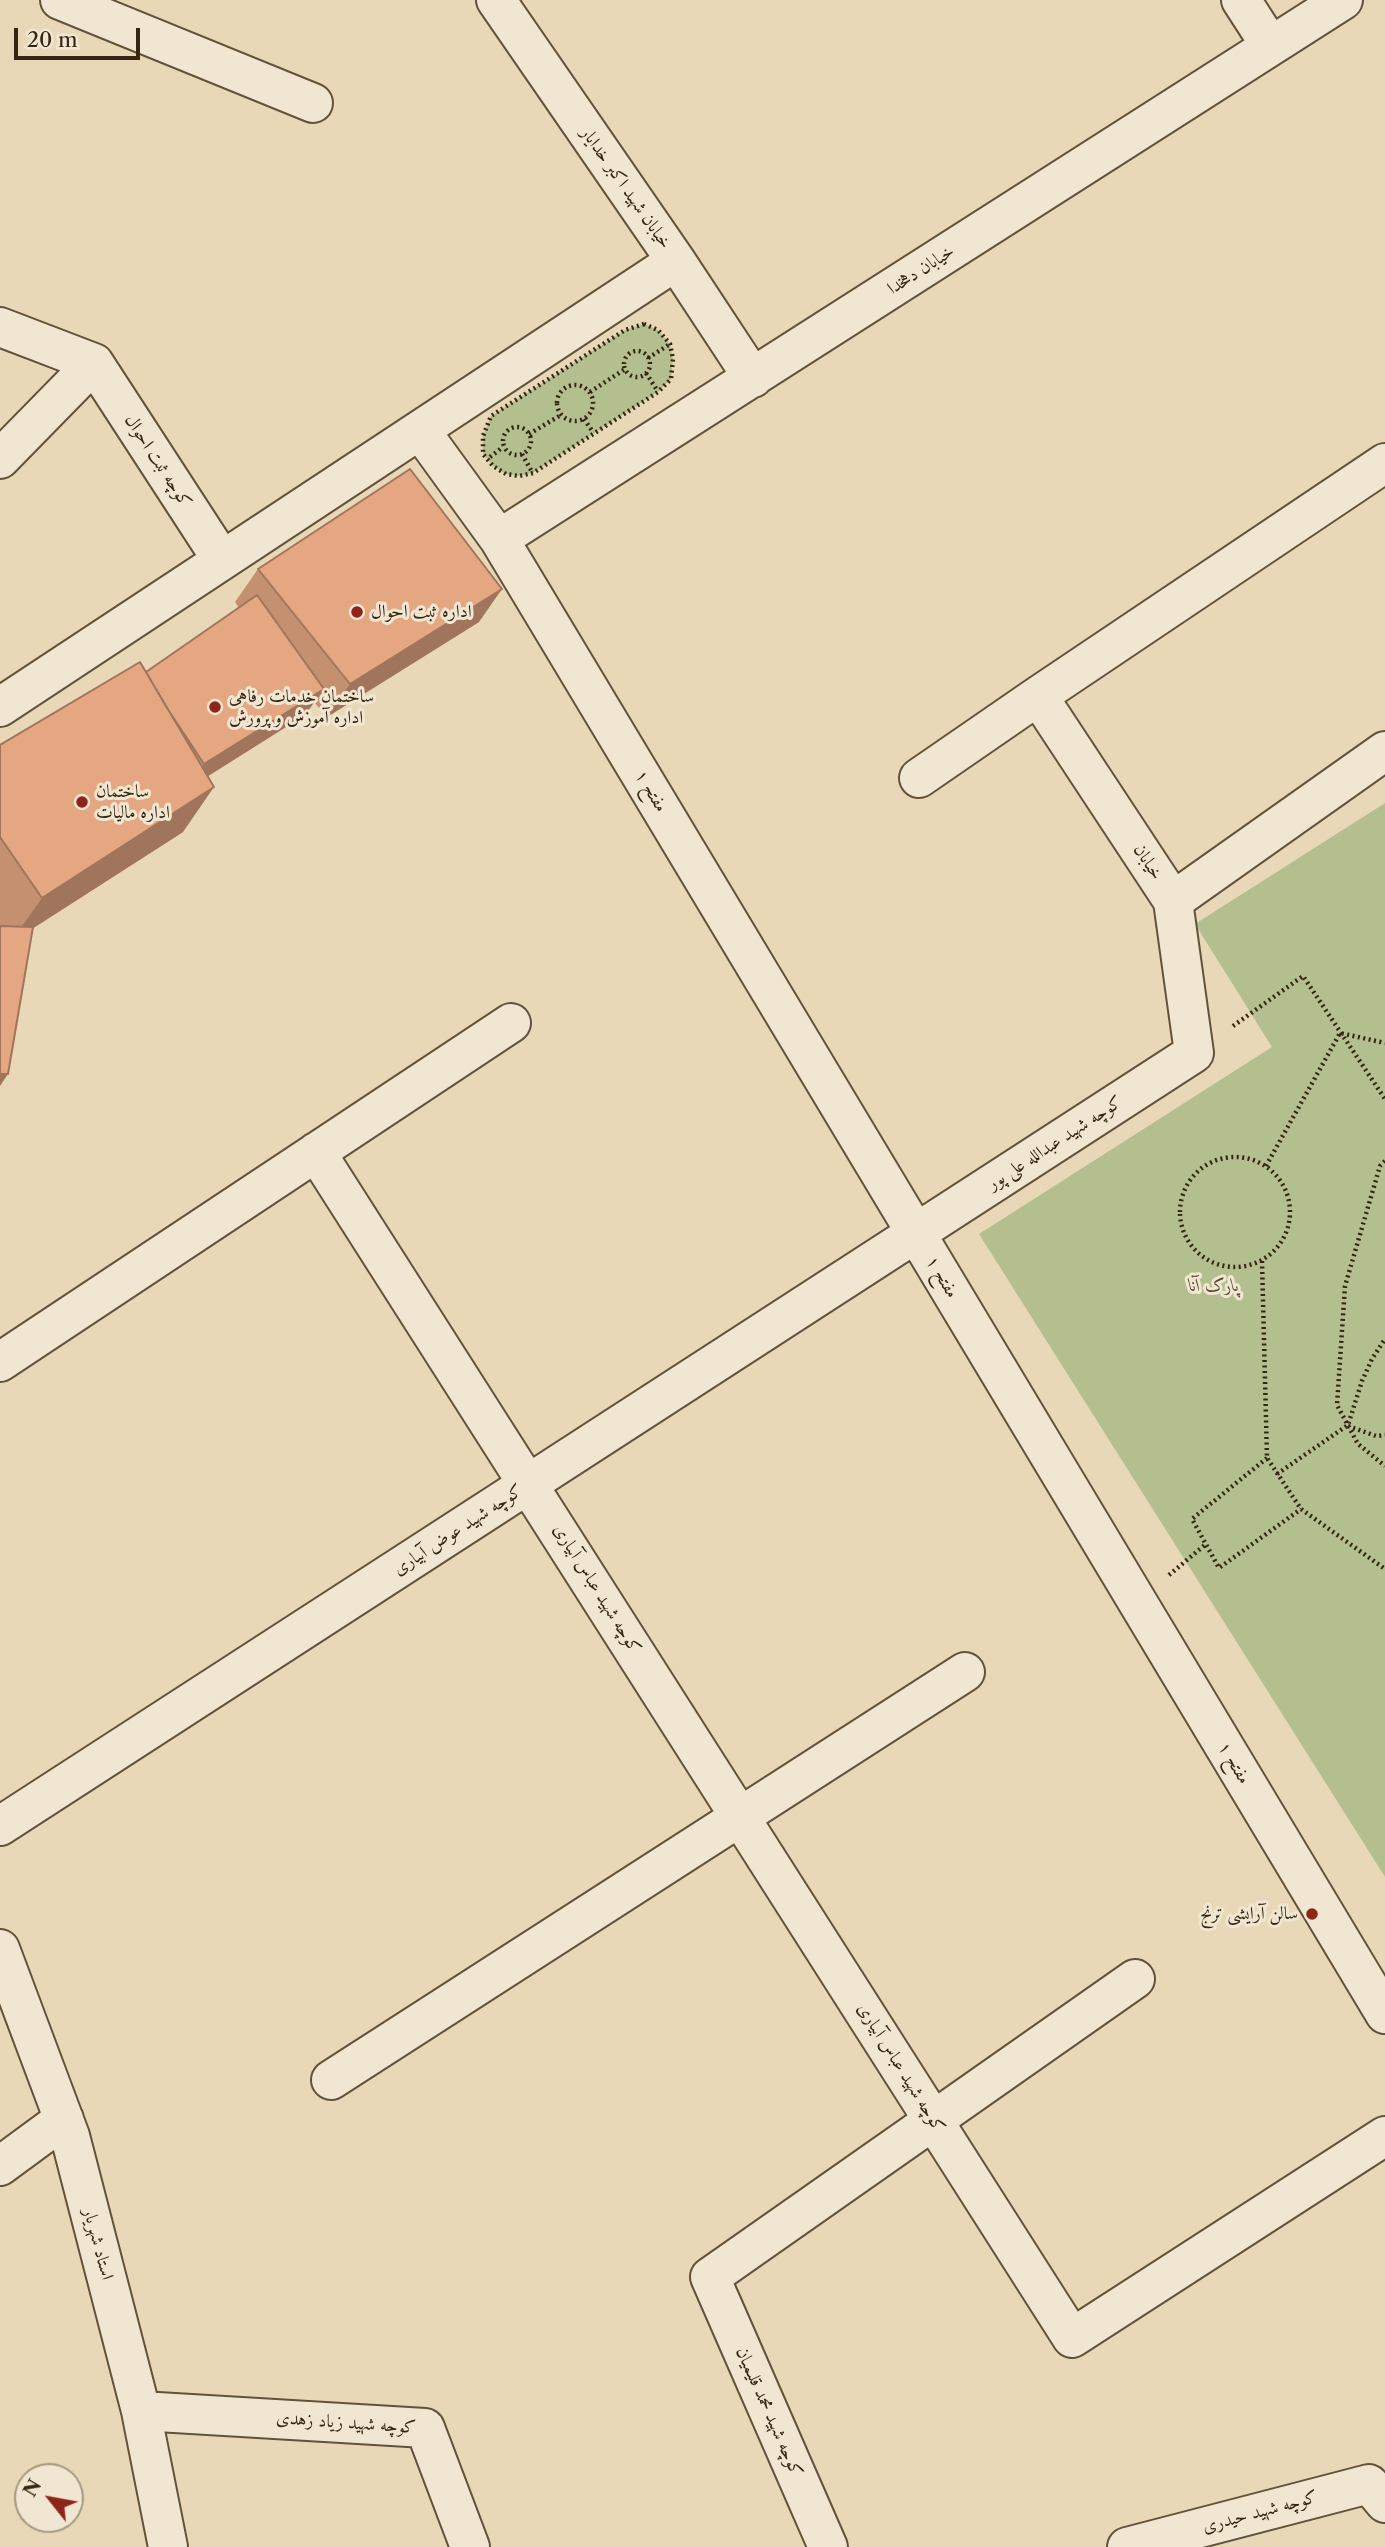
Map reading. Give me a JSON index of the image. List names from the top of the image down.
{
  "streets": {
    "street": [
      "خیابان شهید اکبر خدایار",
      "خیابان دهخدا",
      "کوچه ثبت احوال",
      "مفتح ۱",
      "خیابان",
      "کوچه شهید عبدالله علی پور",
      "کوچه شهید عوض آبیاری",
      "کوچه شهید عباس آبیاری",
      "استاد شهریار",
      "کوچه شهید محمد قلیمیان",
      "کوچه شهید زیاد زهدی",
      "کوچه شهید حیدری"
    ]
  },
  "crossings": [
    ["خیابان شهید اکبر خدایار", "خیابان دهخدا"],
    ["خیابان دهخدا", "مفتح ۱"],
    ["مفتح ۱", "کوچه شهید عبدالله علی پور"],
    ["مفتح ۱", "کوچه شهید عوض آبیاری"],
    ["خیابان", "کوچه شهید عبدالله علی پور"],
    ["کوچه شهید عبدالله علی پور", "کوچه شهید عوض آبیاری"],
    ["کوچه شهید عوض آبیاری", "کوچه شهید عباس آبیاری"],
    ["کوچه شهید عباس آبیاری", "کوچه شهید محمد قلیمیان"],
    ["استاد شهریار", "کوچه شهید زیاد زهدی"]
  ],
  "parks": ["پارک آنا"],
  "places": [
    "اداره ثبت احوال",
    "ساختمان خدمات رفاهی اداره آموزش و پرورش",
    "ساختمان اداره مالیات",
    "سالن آرایشی ترنج"
  ],
  "scale_bar": "20 m",
  "north": "top left"
}
